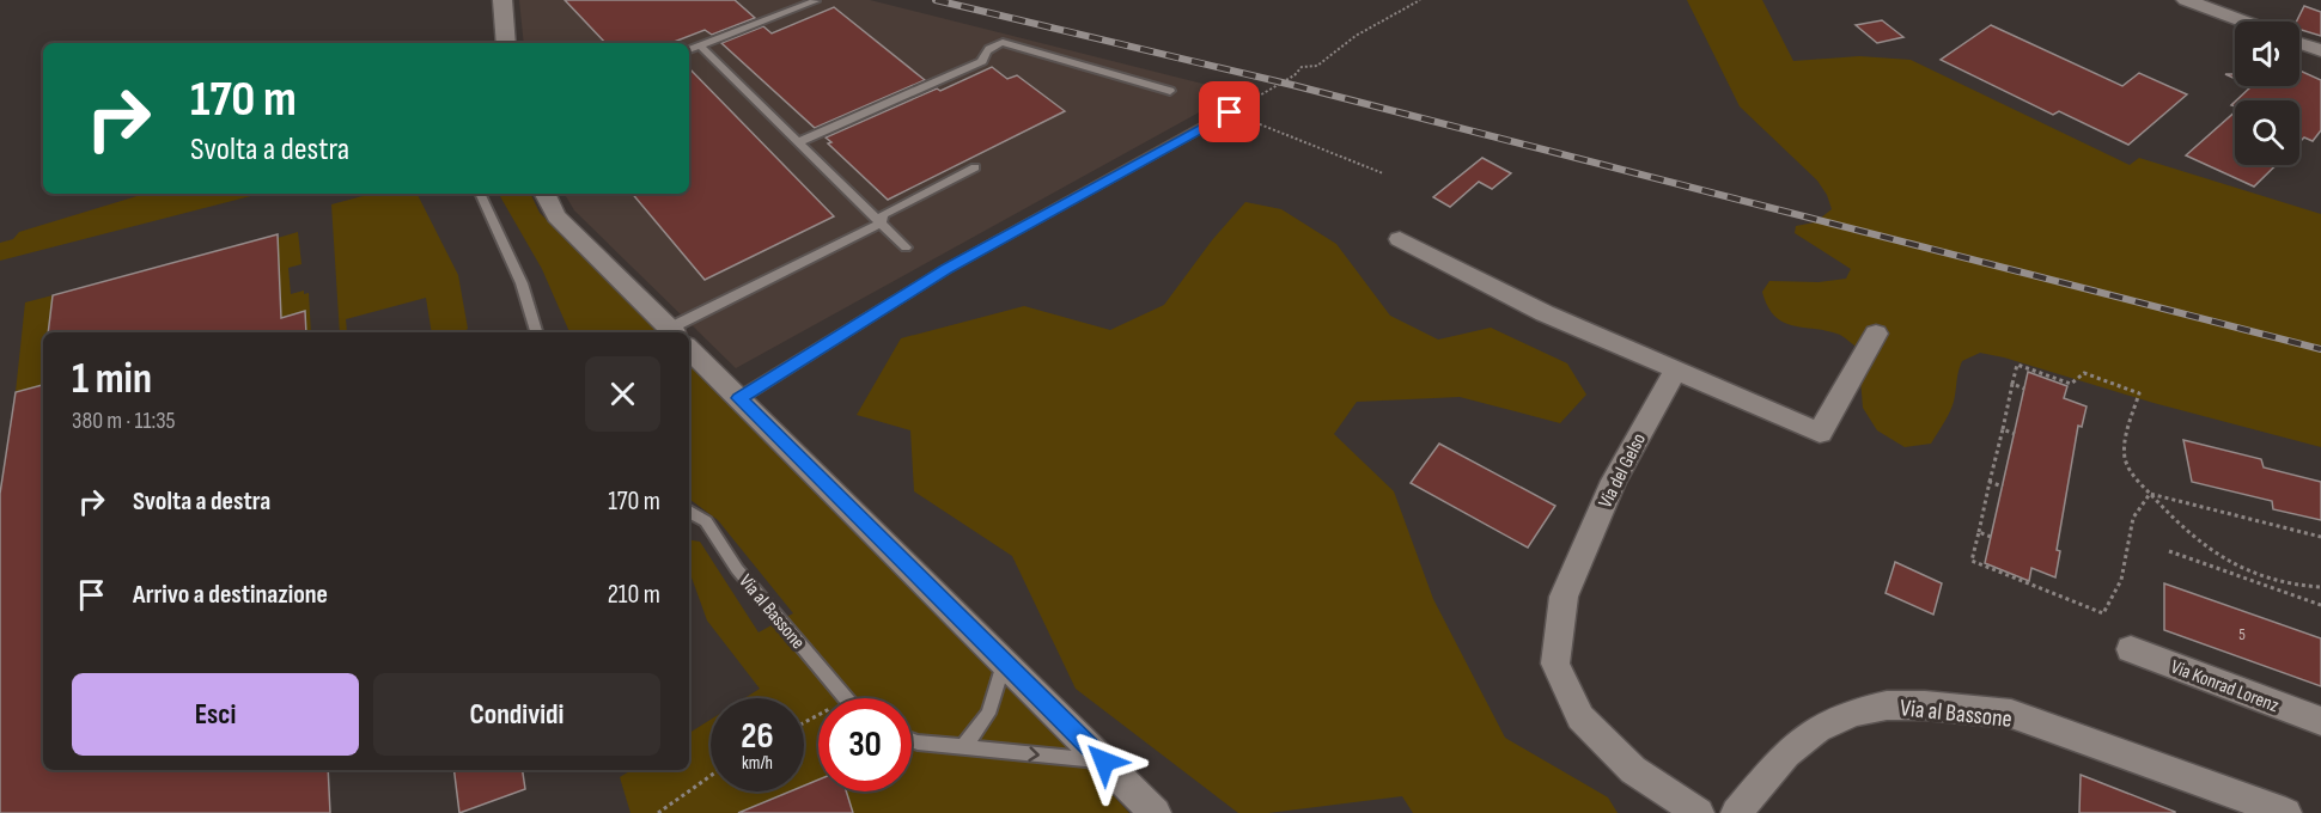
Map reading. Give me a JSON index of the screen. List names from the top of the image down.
{
  "streets": {
    "street": ["Via del Gelso", "Via al Bassone", "Via Konrad Lorenz"]
  },
  "house_numbers": ["5"],
  "page": {
    "turn": ["170 m", "Svolta a destra"],
    "heading": ["1 min", "380 m · 11:35"],
    "list": [
      {
        "name": "Svolta a destra",
        "value": "170 m"
      },
      {
        "name": "Arrivo a destinazione",
        "value": "210 m"
      }
    ],
    "buttons": ["Esci", "Condividi"],
    "speed": "26 km/h",
    "limit": "30"
  }
}
